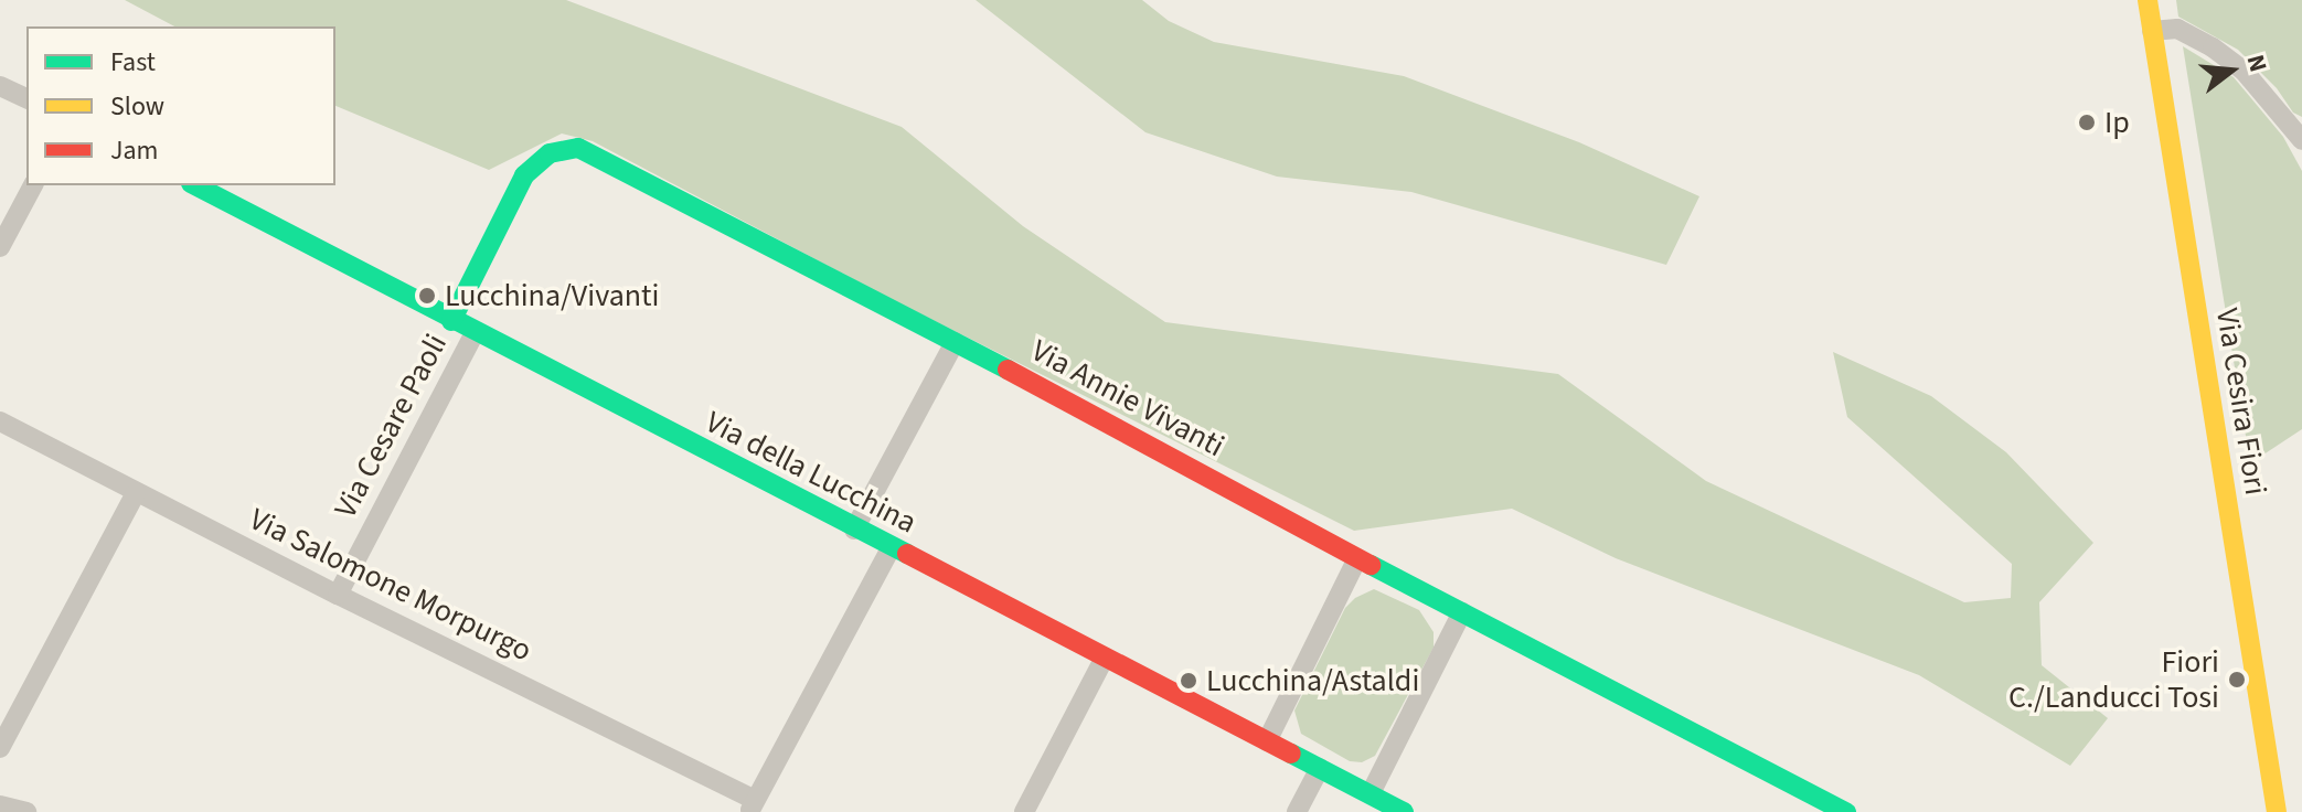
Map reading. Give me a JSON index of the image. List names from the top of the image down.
{
  "streets": {
    "street": [
      "Via Annie Vivanti",
      "Via Cesira Fiori",
      "Via Cesare Paoli",
      "Via della Lucchina",
      "Via Salomone Morpurgo"
    ]
  },
  "crossings": [
    ["Via Annie Vivanti", "Via della Lucchina"],
    ["Via Cesare Paoli", "Via della Lucchina"],
    ["Via Cesare Paoli", "Via Salomone Morpurgo"]
  ],
  "places": [
    "Ip",
    "Lucchina/Vivanti",
    "Fiori C./Landucci Tosi",
    "Lucchina/Astaldi"
  ],
  "legend": ["Fast", "Slow", "Jam"],
  "north": "right"
}
